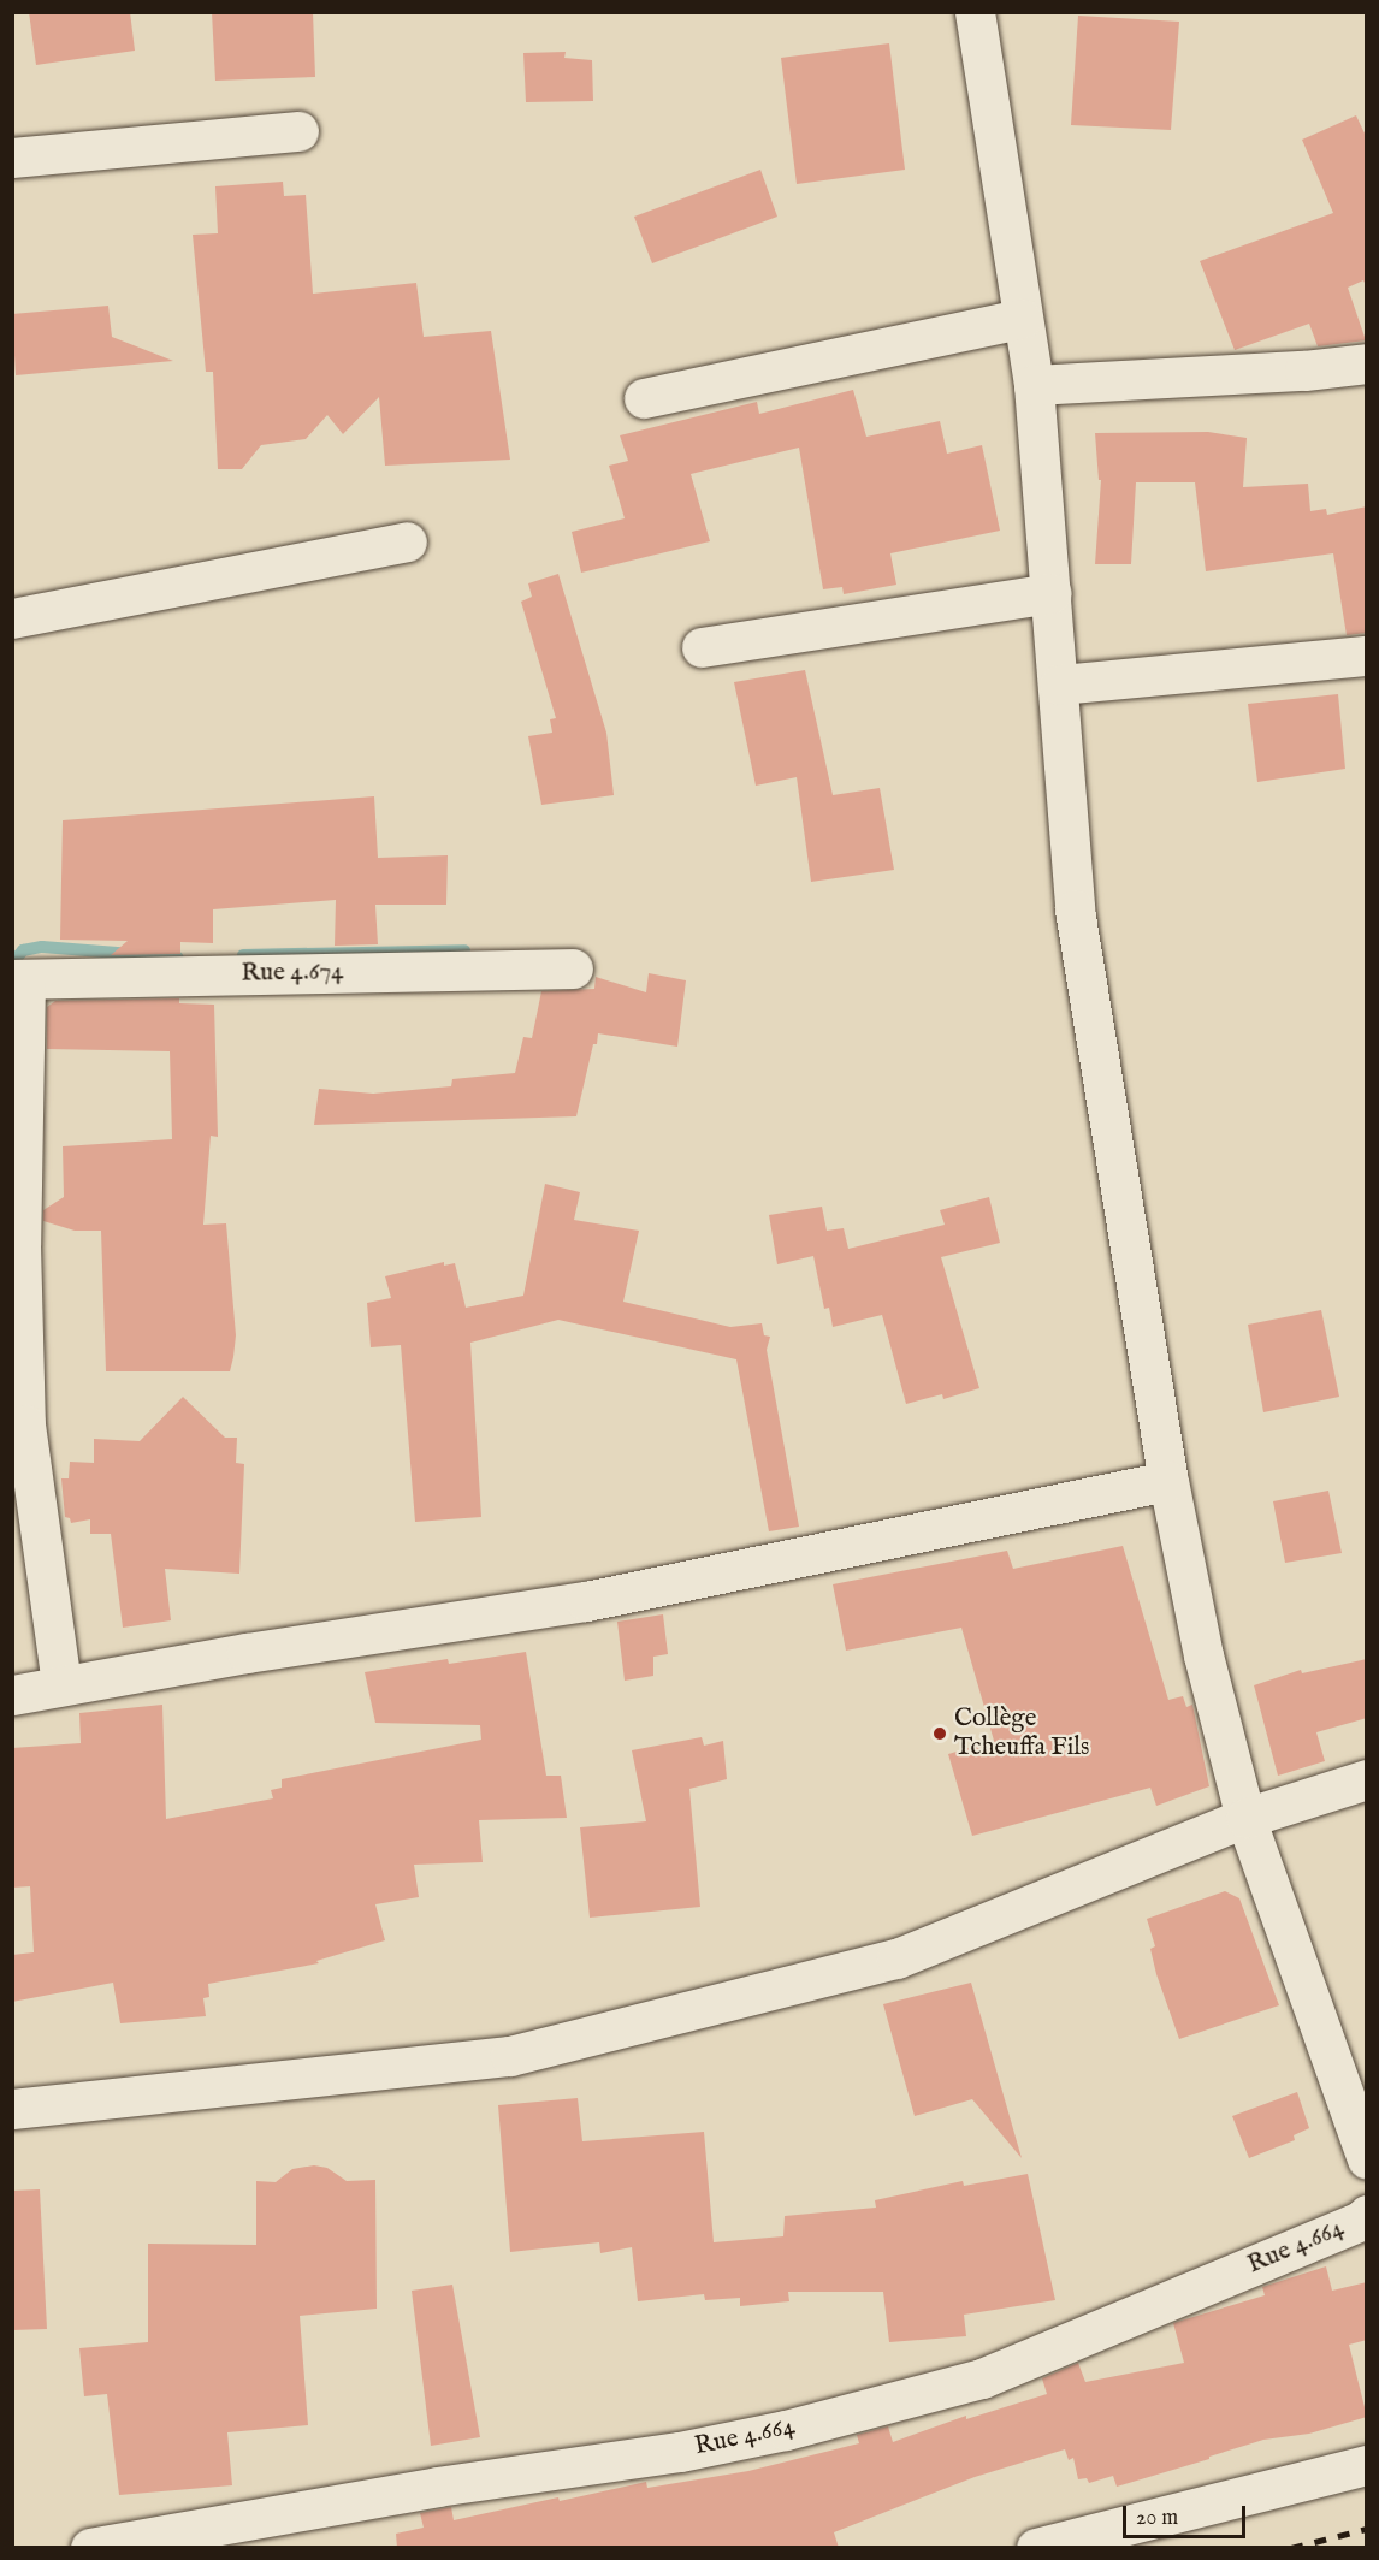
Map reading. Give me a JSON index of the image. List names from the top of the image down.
{
  "streets": {
    "street": ["Rue 4.674", "Rue 4.664"]
  },
  "places": ["Collège Tcheuffa Fils"],
  "scale_bar": "20 m"
}
